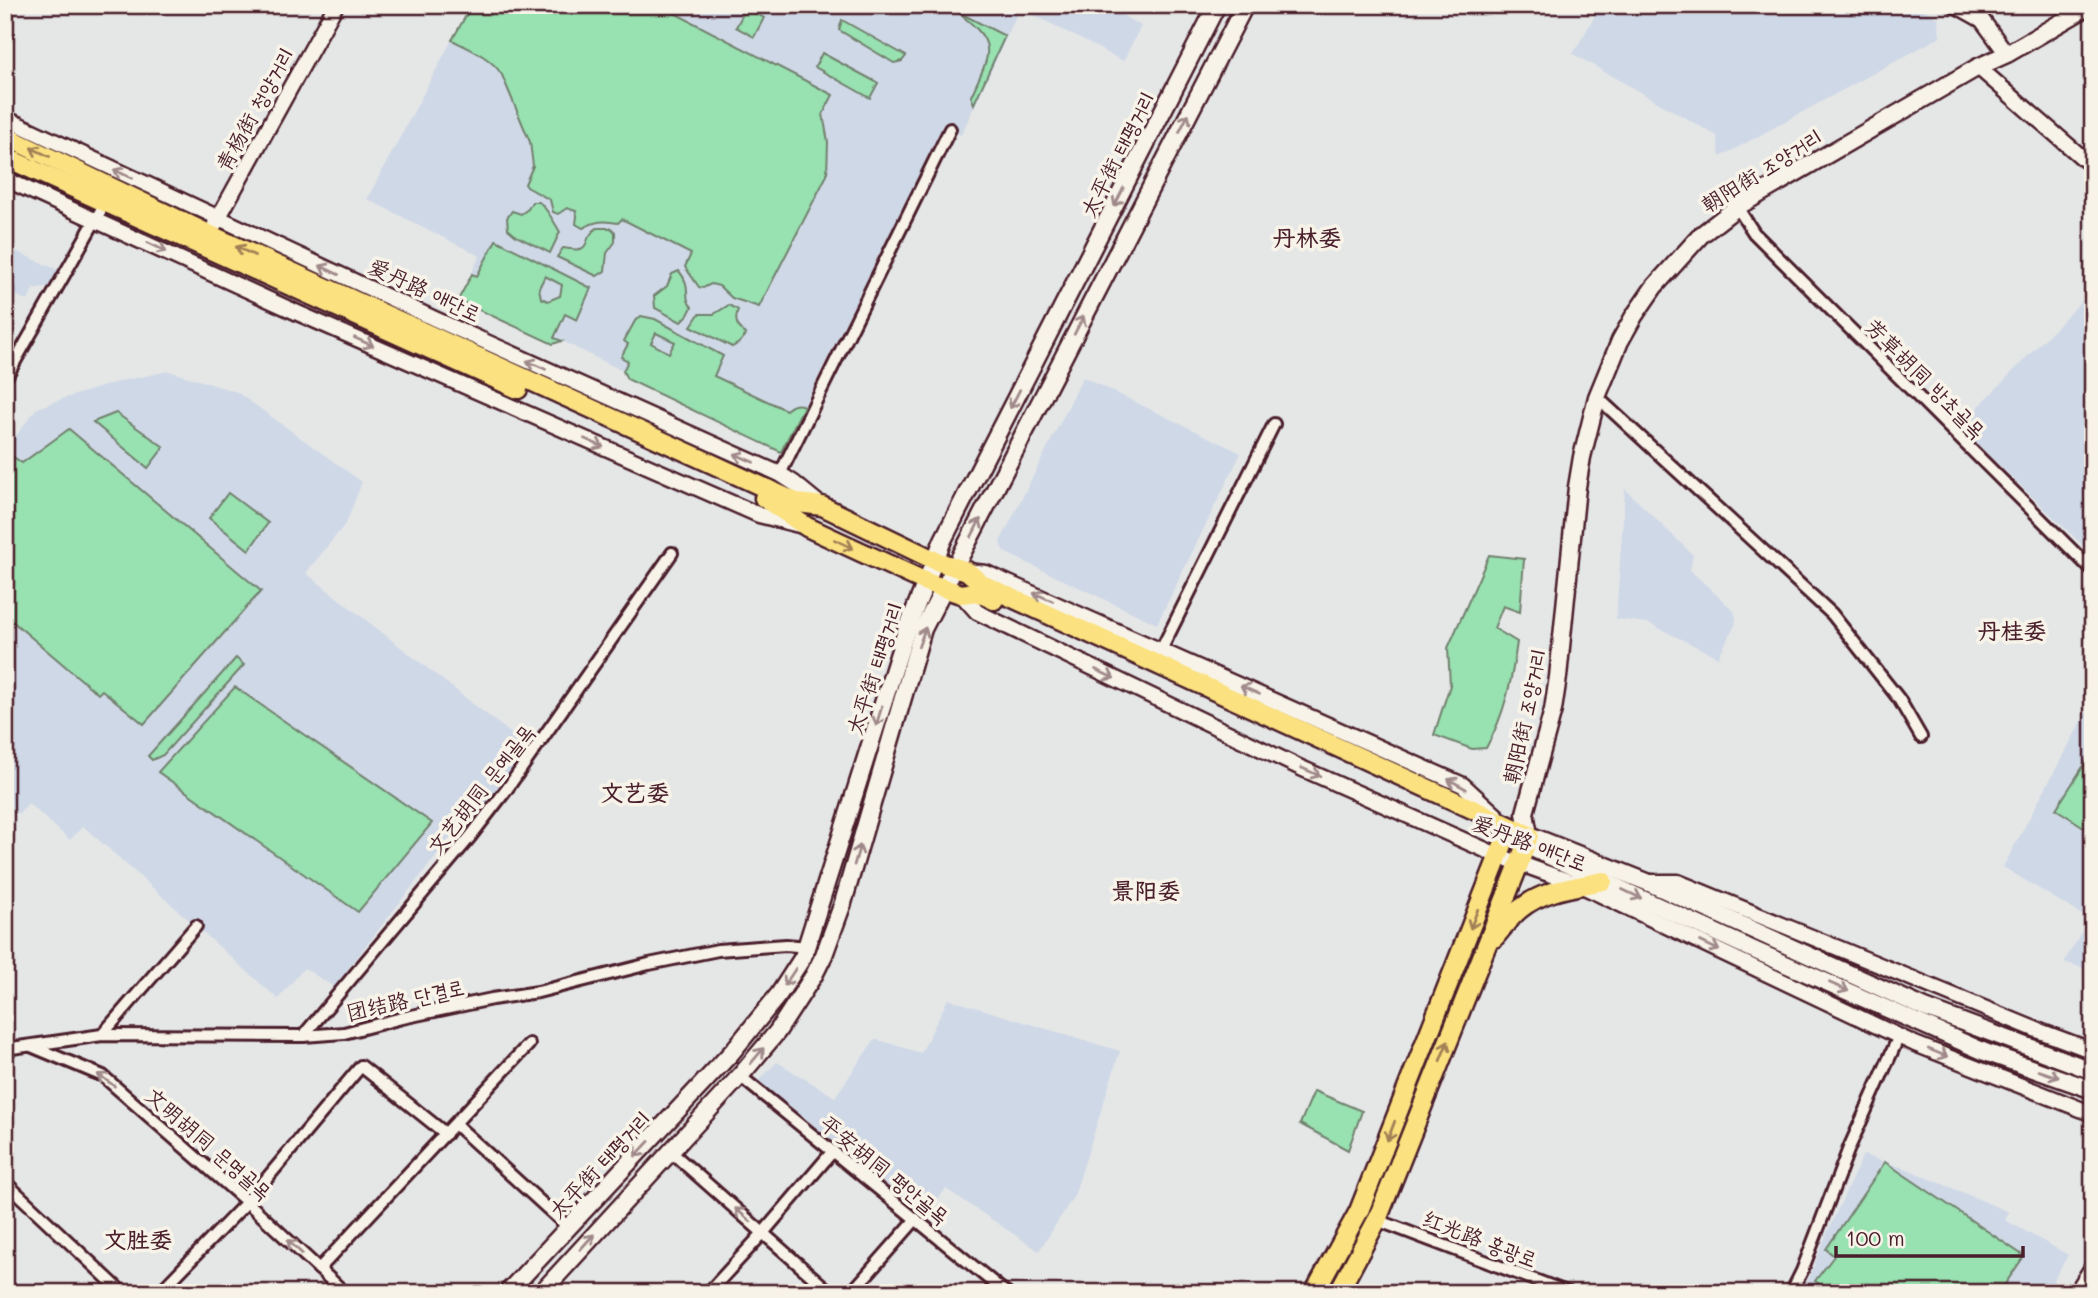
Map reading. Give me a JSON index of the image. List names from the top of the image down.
{
  "streets": {
    "main road": ["太平街 태평거리", "朝阳街 조양거리", "爱丹路 애단로"],
    "street": [
      "青杨街 청양거리",
      "芳草胡同 방초골목",
      "文艺胡同 문예골목",
      "团结路 단결로",
      "文明胡同 문명골목",
      "平安胡同 평안골목",
      "红光路 홍광로"
    ]
  },
  "crossings": [
    ["青杨街 청양거리", "爱丹路 애단로"],
    ["太平街 태평거리", "爱丹路 애단로"],
    ["太平街 태평거리", "团结路 단결로"],
    ["太平街 태평거리", "平安胡同 평안골목"],
    ["朝阳街 조양거리", "爱丹路 애단로"],
    ["朝阳街 조양거리", "芳草胡同 방초골목"],
    ["朝阳街 조양거리", "红光路 홍광로"],
    ["文艺胡同 문예골목", "团结路 단결로"],
    ["团结路 단결로", "文明胡同 문명골목"]
  ],
  "one_way": ["文明胡同 문명골목"],
  "districts": [
    "丹林委",
    "丹桂委",
    "文艺委",
    "景阳委",
    "文胜委"
  ],
  "scale_bar": "100 m"
}
